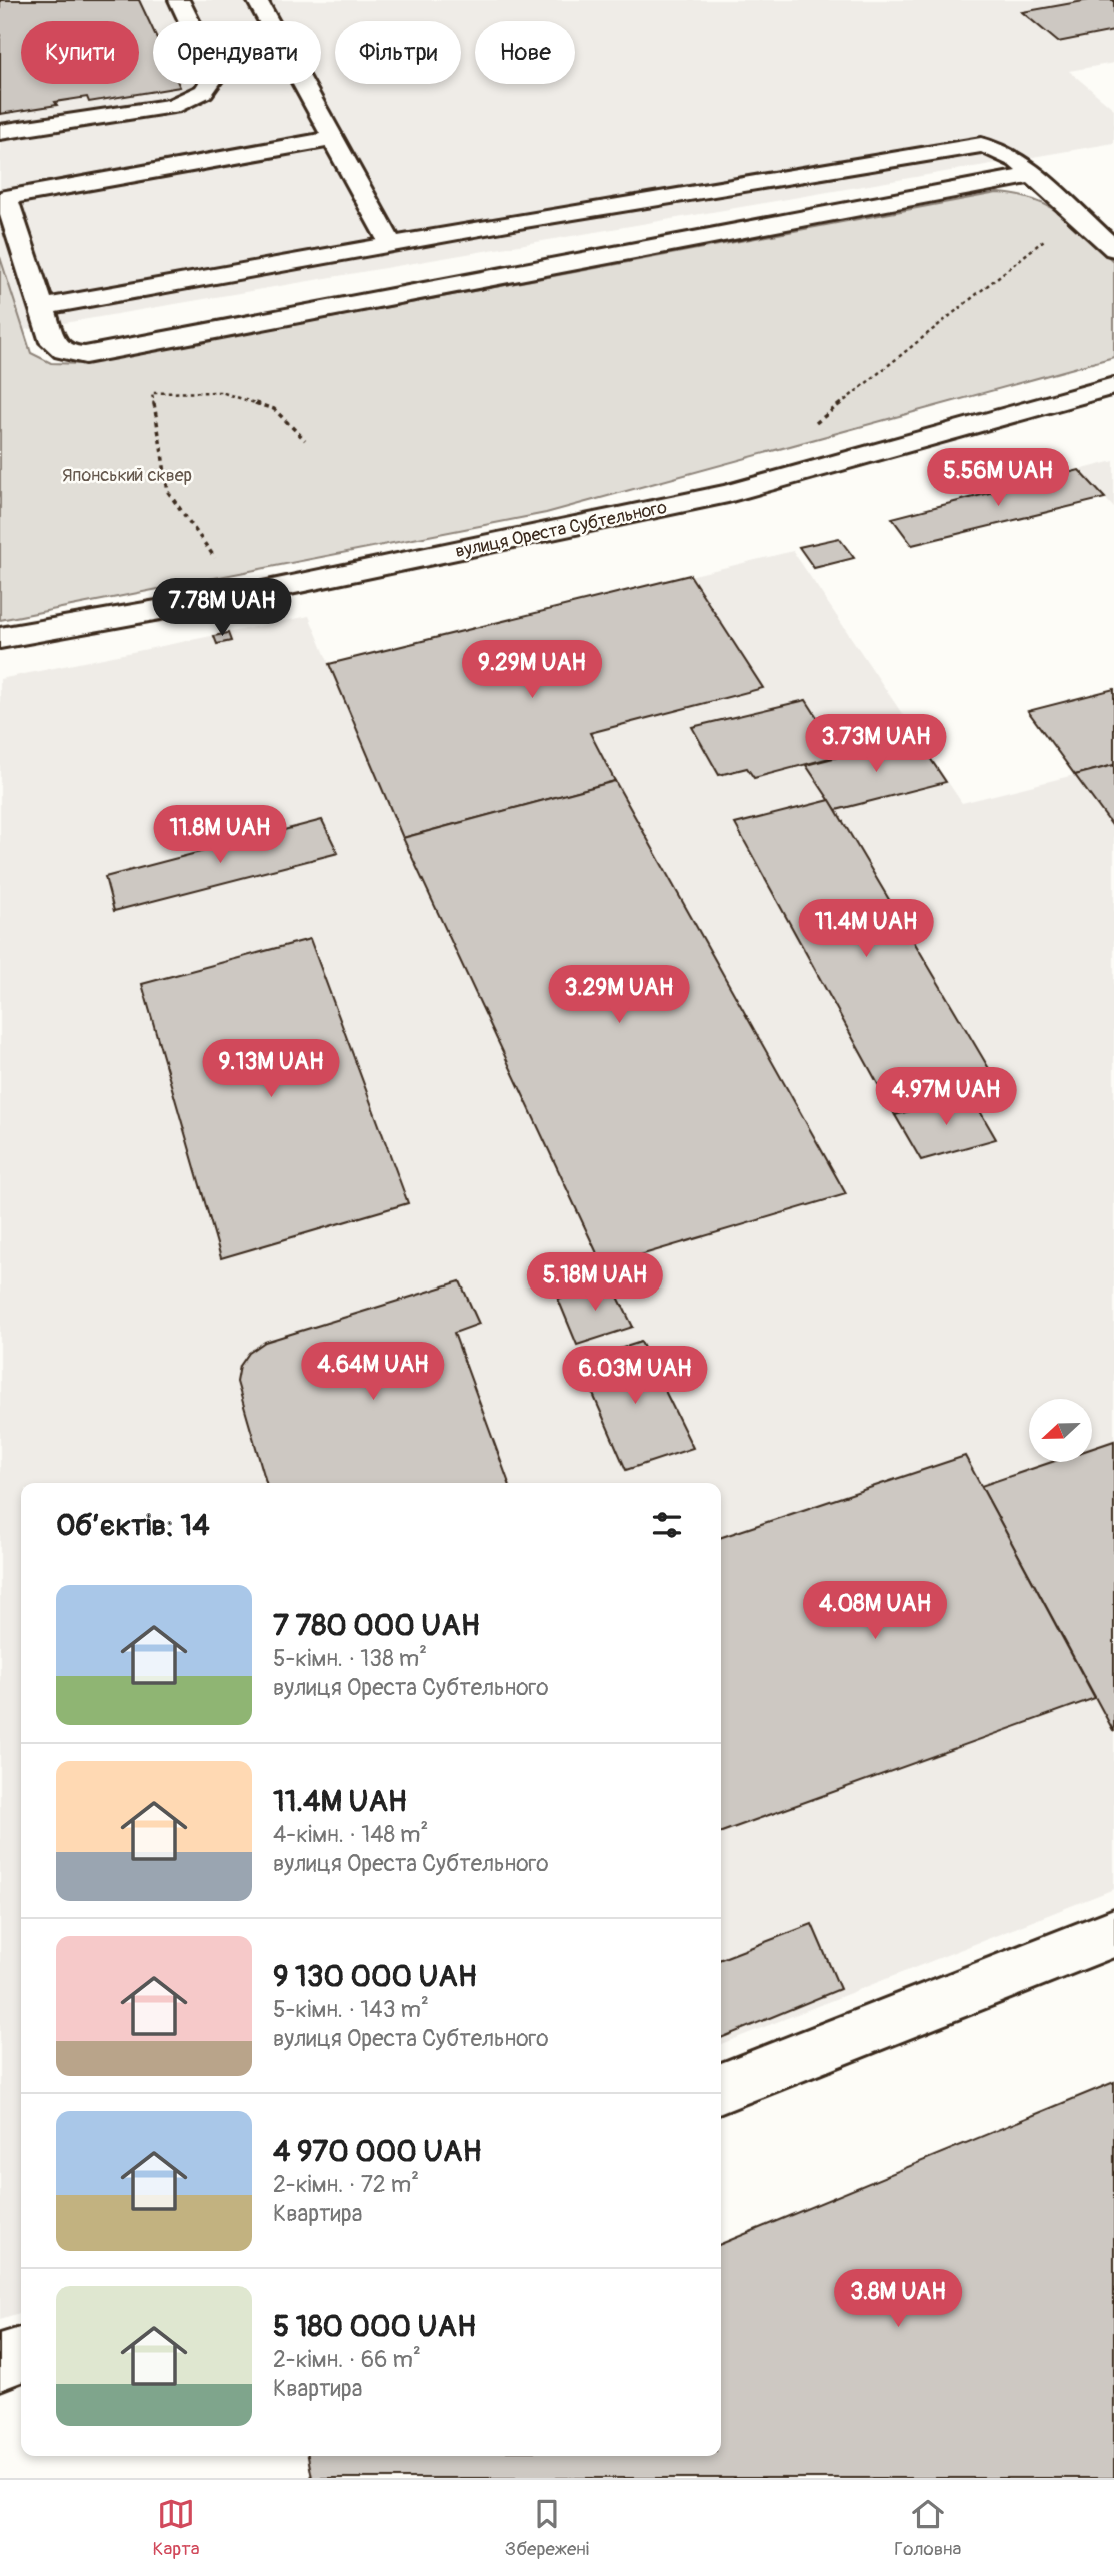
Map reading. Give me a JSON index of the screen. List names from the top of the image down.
{
  "streets": {
    "street": ["вулиця Ореста Субтельного"]
  },
  "parks": ["Японський сквер"],
  "north": "left",
  "page": {
    "chip": [
      "Купити",
      "Орендувати",
      "Фільтри",
      "Нове"
    ],
    "price": [
      "5.56M UAH",
      "7.78M UAH",
      "9.29M UAH",
      "3.73M UAH",
      "11.8M UAH",
      "11.4M UAH",
      "3.29M UAH",
      "9.13M UAH",
      "4.97M UAH",
      "5.18M UAH",
      "4.64M UAH",
      "6.03M UAH",
      "4.08M UAH",
      "3.8M UAH"
    ],
    "heading": "Об’єктів: 14",
    "list": [
      {
        "name": "7 780 000 UAH",
        "note": "5-кімн. · 138 m² · вулиця Ореста Субтельного"
      },
      {
        "name": "11.4M UAH",
        "note": "4-кімн. · 148 m² · вулиця Ореста Субтельного"
      },
      {
        "name": "9 130 000 UAH",
        "note": "5-кімн. · 143 m² · вулиця Ореста Субтельного"
      },
      {
        "name": "4 970 000 UAH",
        "note": "2-кімн. · 72 m² · Квартира"
      },
      {
        "name": "5 180 000 UAH",
        "note": "2-кімн. · 66 m² · Квартира"
      }
    ],
    "tabs": ["Карта", "Збережені", "Головна"]
  }
}
